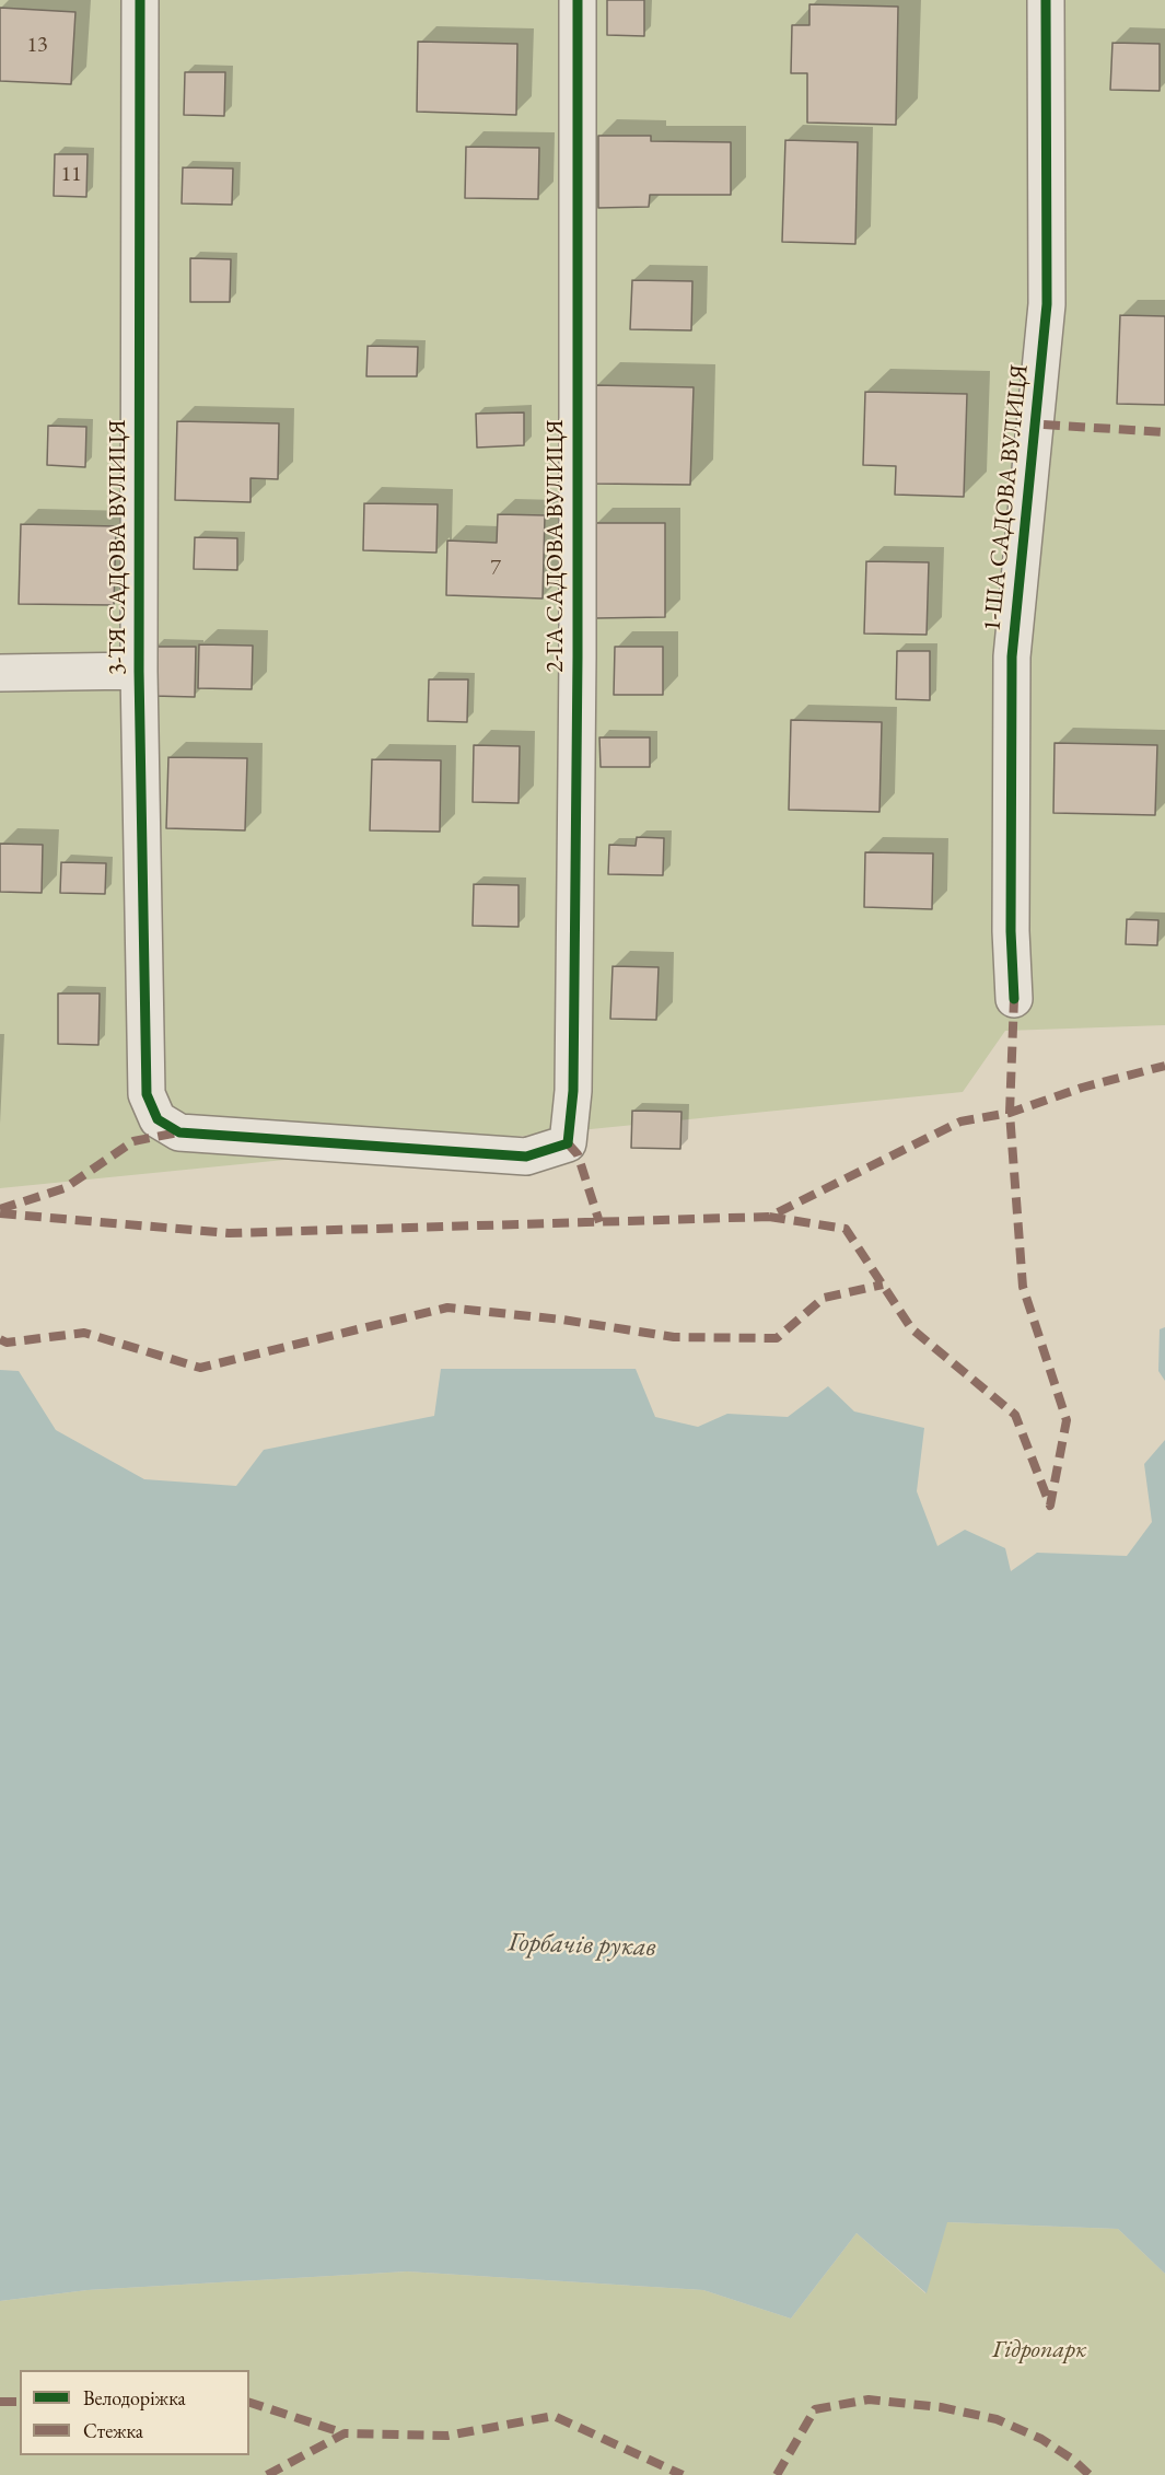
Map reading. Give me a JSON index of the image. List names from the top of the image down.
{
  "streets": {
    "street": ["1-ША САДОВА ВУЛИЦЯ", "2-ГА САДОВА ВУЛИЦЯ", "3-ТЯ САДОВА ВУЛИЦЯ"]
  },
  "crossings": [
    ["2-ГА САДОВА ВУЛИЦЯ", "3-ТЯ САДОВА ВУЛИЦЯ"]
  ],
  "water": ["Горбачів рукав"],
  "parks": ["Гідропарк"],
  "house_numbers": ["13", "11", "7"],
  "legend": ["Велодоріжка", "Стежка"]
}
